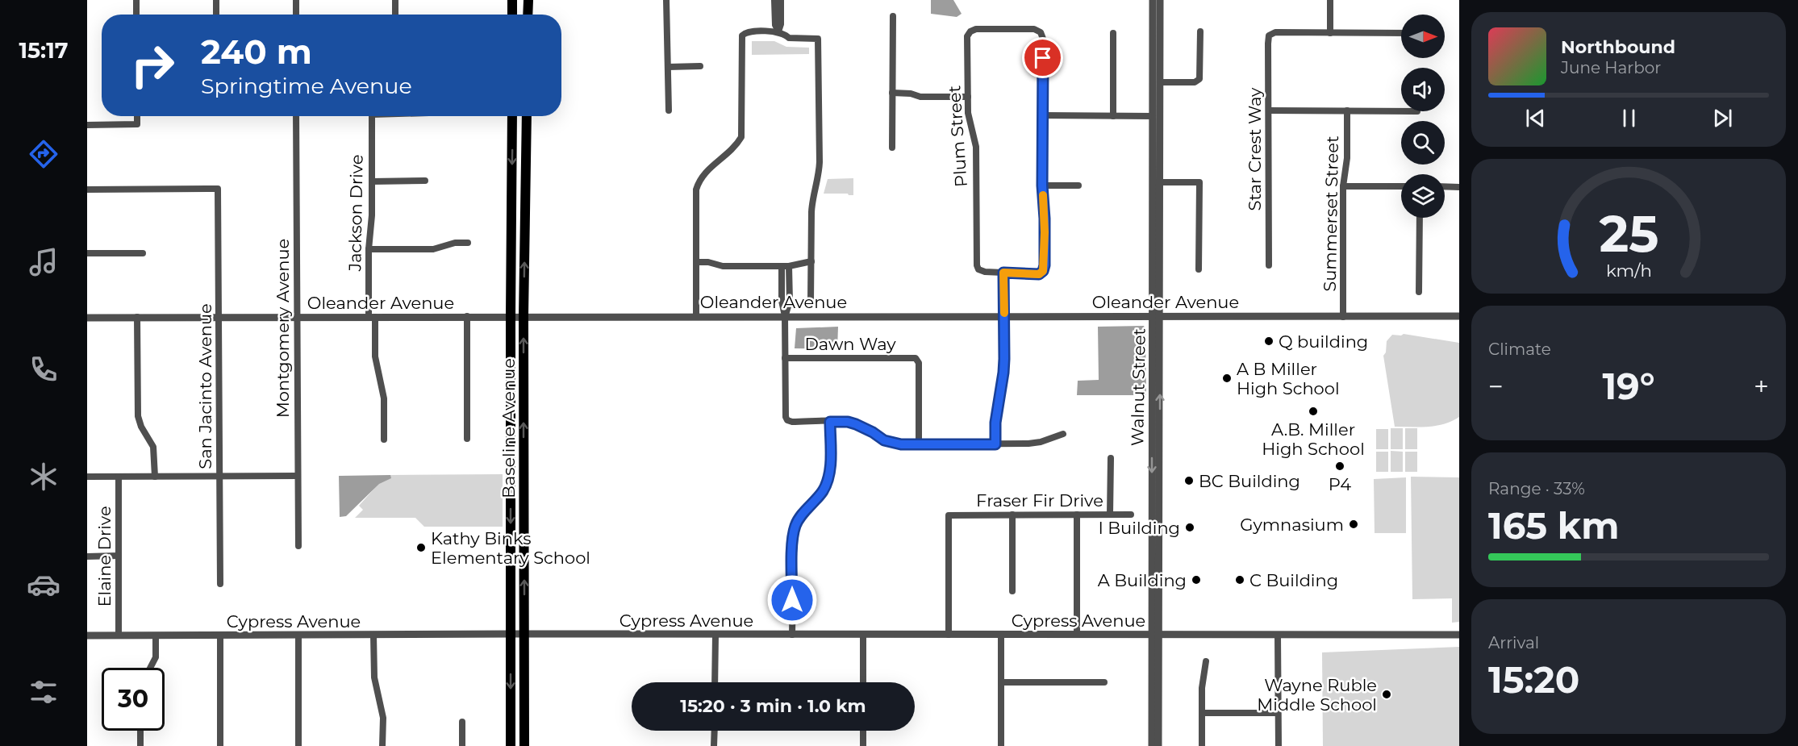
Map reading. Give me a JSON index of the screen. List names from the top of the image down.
{
  "streets": {
    "main road": ["Baseline Avenue"],
    "street": [
      "Plum Street",
      "Star Crest Way",
      "Jackson Drive",
      "Summerset Street",
      "Oleander Avenue",
      "Montgomery Avenue",
      "Dawn Way",
      "San Jacinto Avenue",
      "Walnut Street",
      "Fraser Fir Drive",
      "Elaine Drive",
      "Cypress Avenue"
    ]
  },
  "crossings": [
    ["Jackson Drive", "Oleander Avenue"],
    ["Summerset Street", "Oleander Avenue"],
    ["Oleander Avenue", "Montgomery Avenue"],
    ["Oleander Avenue", "San Jacinto Avenue"],
    ["Oleander Avenue", "Walnut Street"],
    ["Oleander Avenue", "Baseline Avenue"],
    ["Walnut Street", "Cypress Avenue"],
    ["Baseline Avenue", "Cypress Avenue"],
    ["Fraser Fir Drive", "Cypress Avenue"],
    ["Elaine Drive", "Cypress Avenue"]
  ],
  "places": [
    "Q building",
    "A B Miller High School",
    "A.B. Miller High School",
    "P4",
    "BC Building",
    "Gymnasium",
    "I Building",
    "Kathy Binks Elementary School",
    "A Building",
    "C Building",
    "Wayne Ruble Middle School"
  ],
  "north": "right",
  "page": {
    "tabs": "15:17",
    "turn": ["240 m", "Springtime Avenue"],
    "song": ["Northbound", "June Harbor"],
    "tile": [
      "Climate",
      ["Range · 33%", "165 km"],
      ["Arrival", "15:20"]
    ],
    "heat": ["−", "19°", "+"],
    "limit": "30",
    "trip": "15:20 · 3 min · 1.0 km",
    "gauge": ["25", "km/h"]
  }
}
